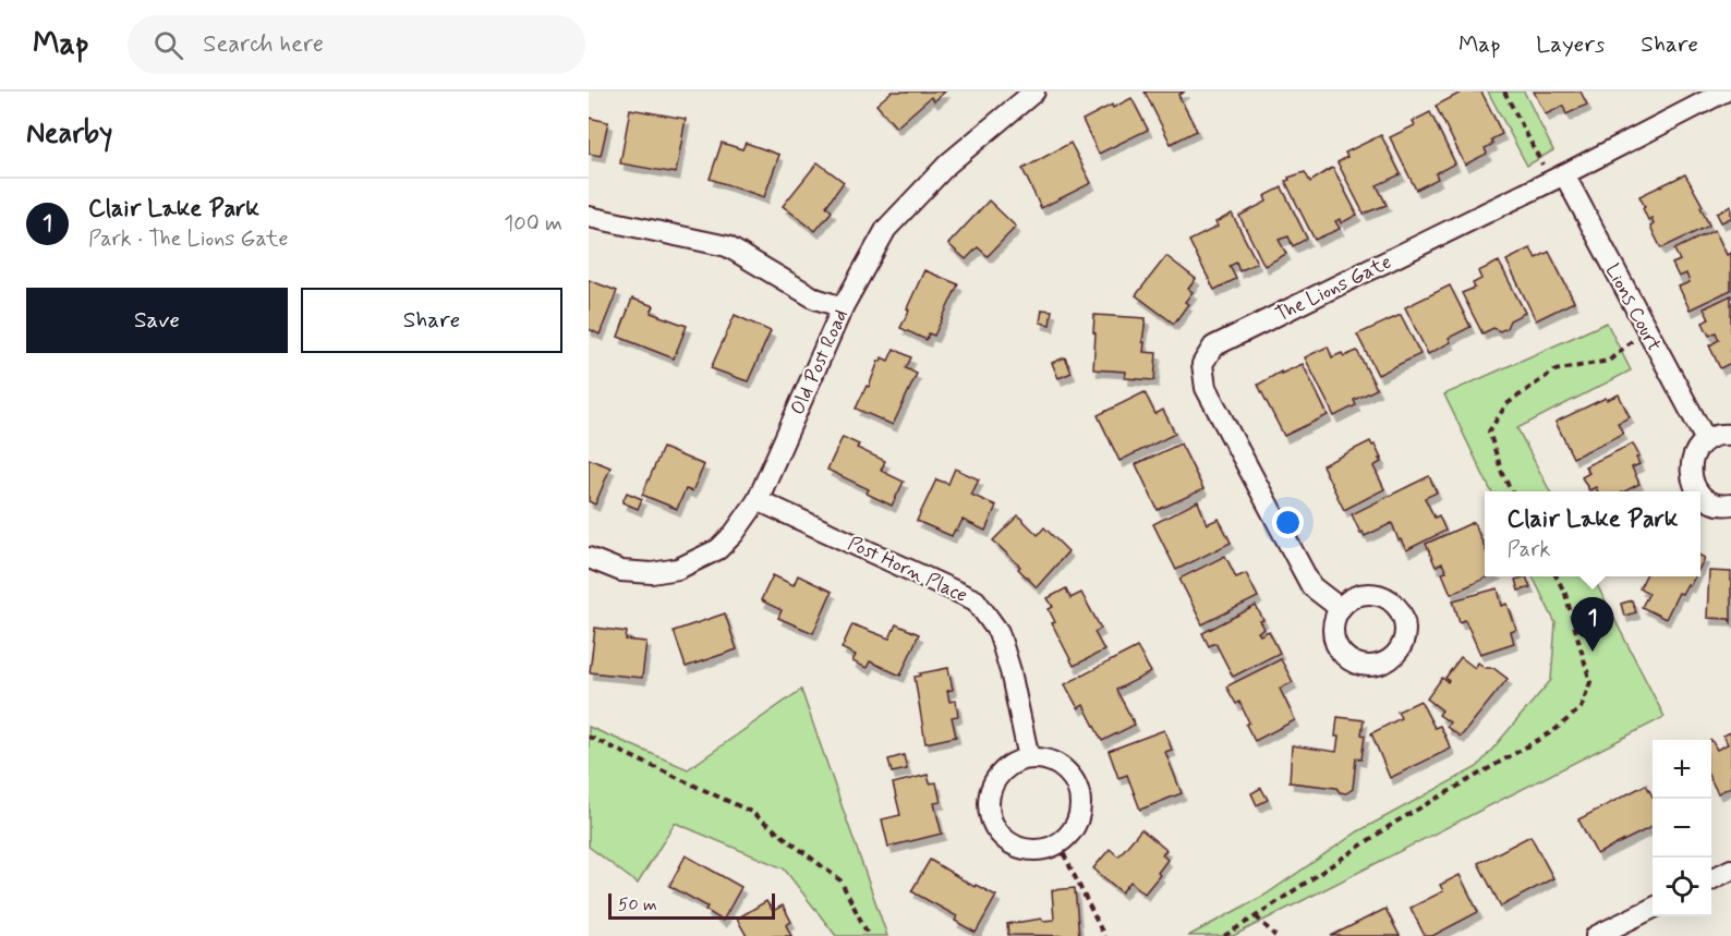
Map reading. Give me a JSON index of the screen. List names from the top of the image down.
{
  "streets": {
    "street": [
      "The Lions Gate",
      "Lions Court",
      "Old Post Road",
      "Post Horn Place"
    ]
  },
  "crossings": [
    ["The Lions Gate", "Lions Court"],
    ["Old Post Road", "Post Horn Place"]
  ],
  "scale_bar": "50 m",
  "page": {
    "header": "Map",
    "search": "Search here",
    "nav": ["Map", "Layers", "Share"],
    "heading": "Nearby",
    "list": [
      {
        "mark": "1",
        "name": "Clair Lake Park",
        "note": "Park · The Lions Gate",
        "value": "100 m"
      }
    ],
    "buttons": ["Save", "Share"],
    "popup": ["Clair Lake Park", "Park"],
    "pins": "1",
    "map_buttons": ["+", "−"],
    "scale": "50 m"
  }
}
